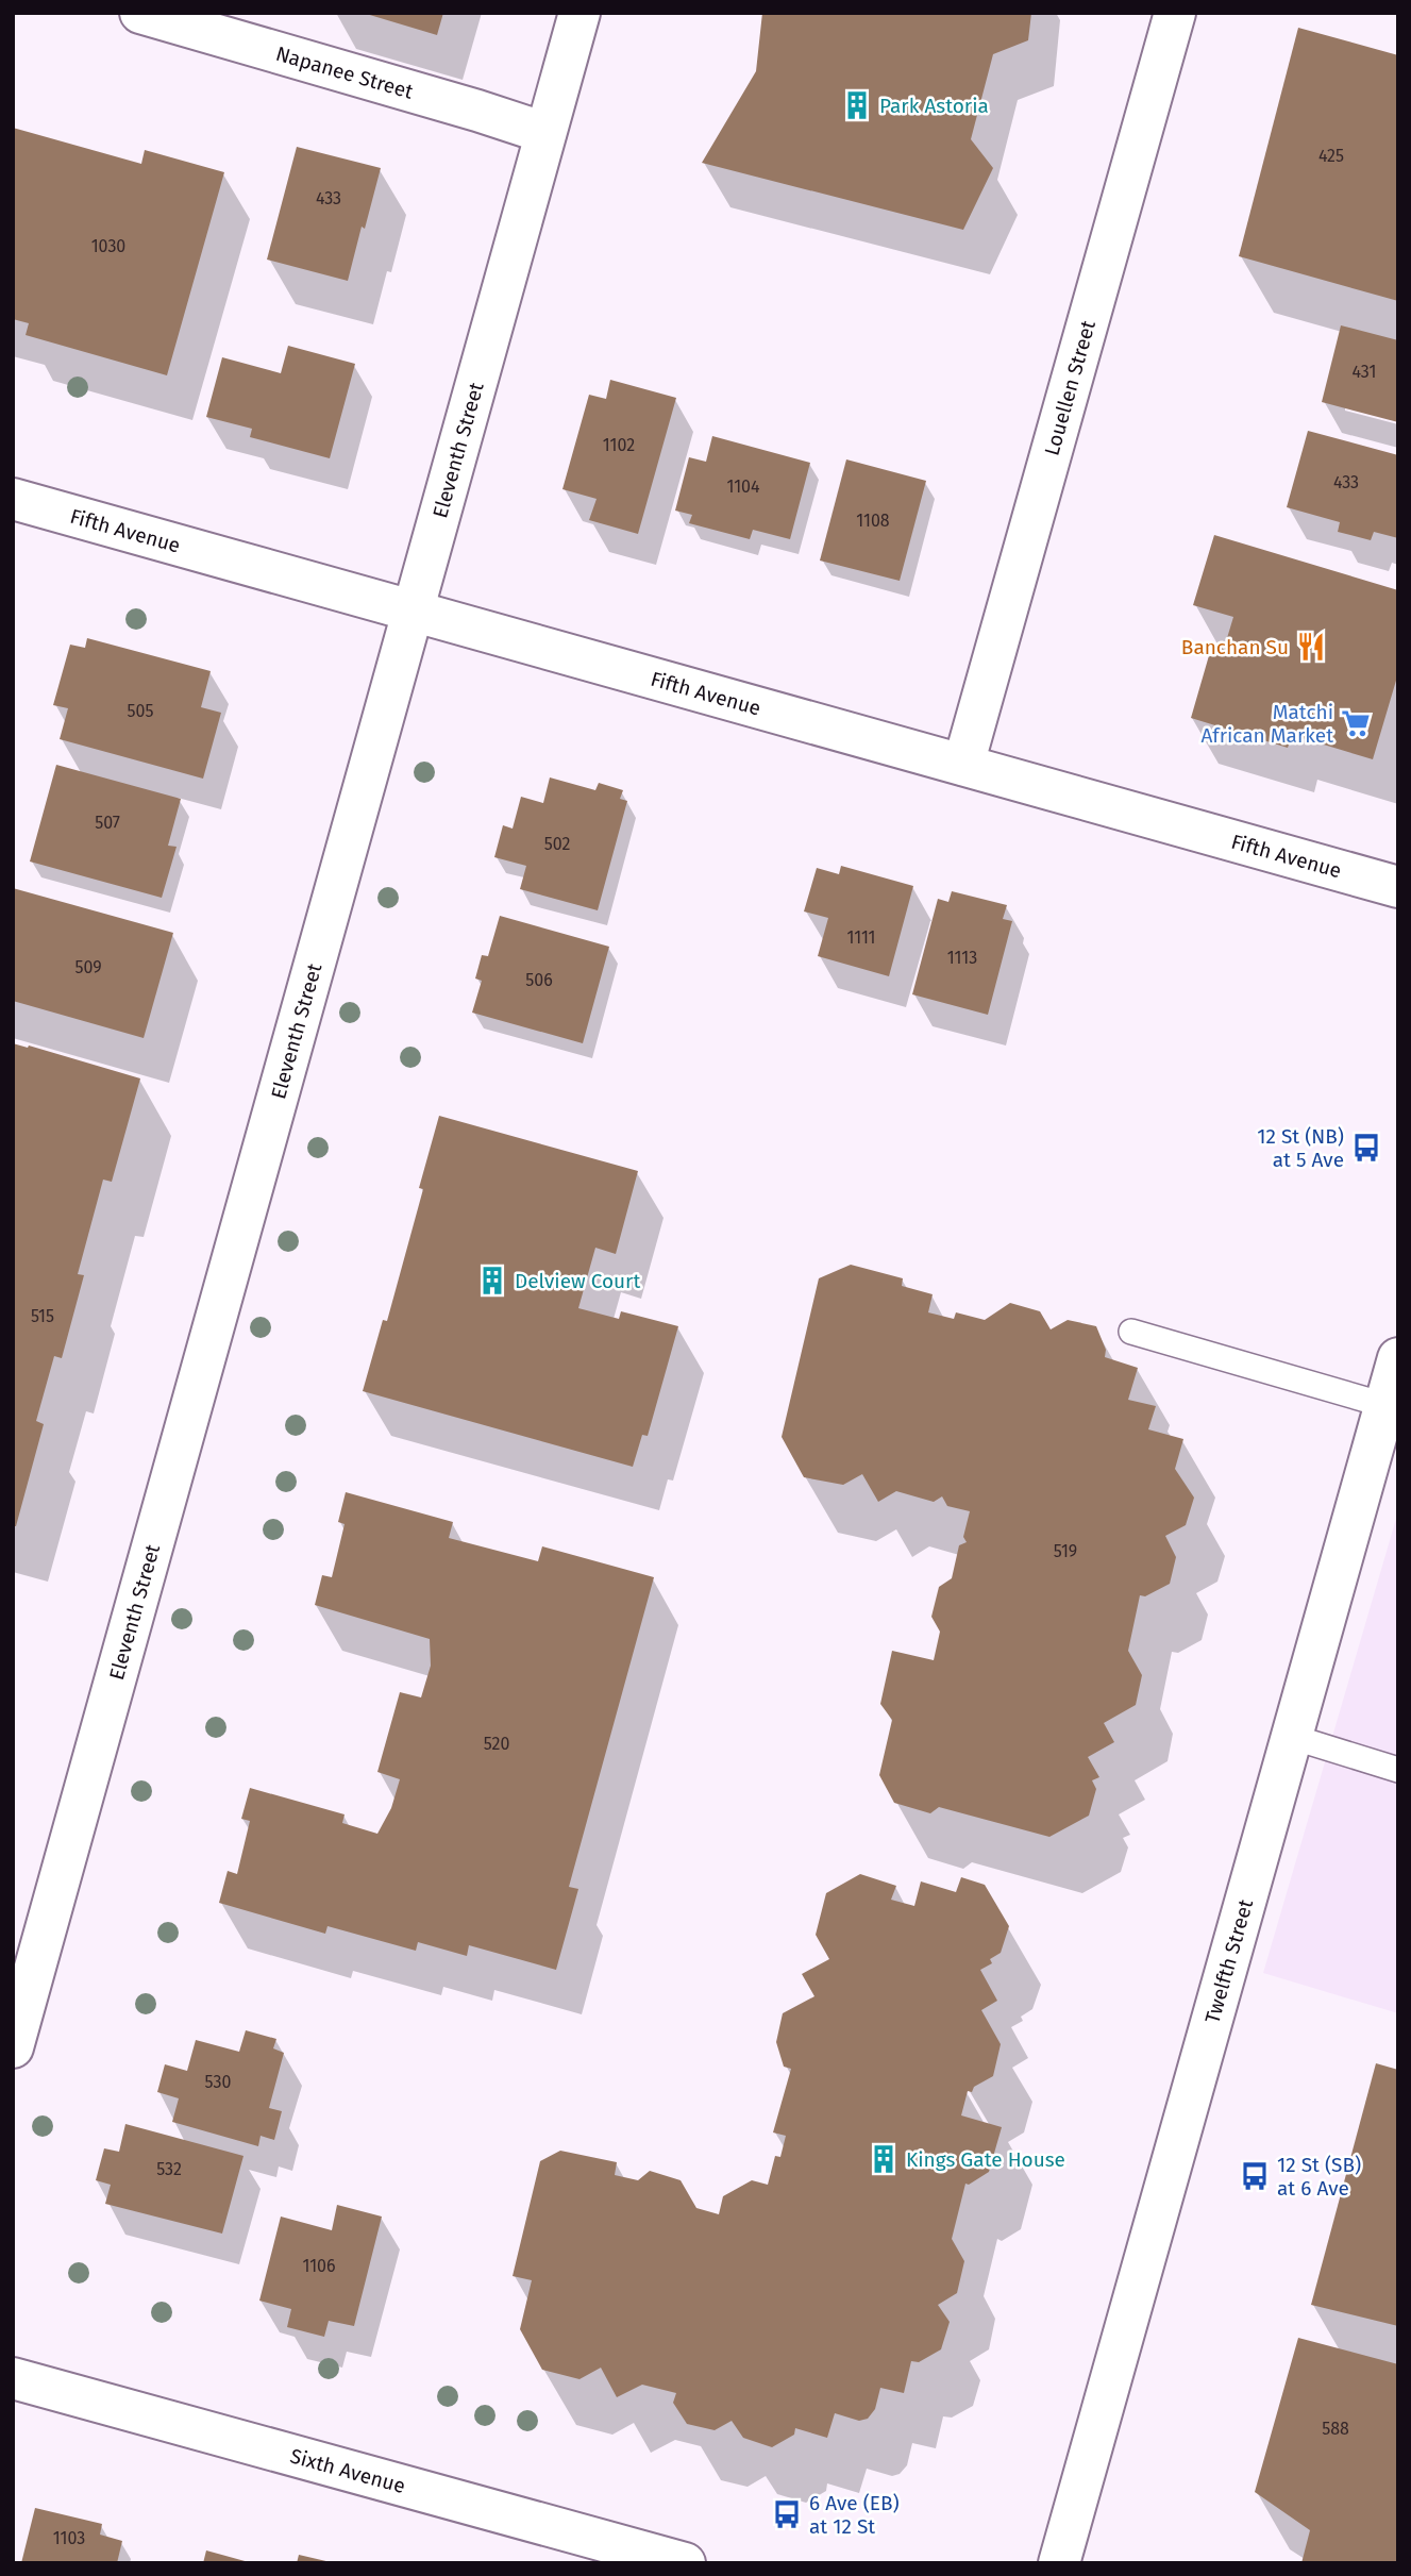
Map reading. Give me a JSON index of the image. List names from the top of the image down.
{
  "streets": {
    "street": [
      "Napanee Street",
      "Louellen Street",
      "Eleventh Street",
      "Fifth Avenue",
      "Twelfth Street",
      "Sixth Avenue"
    ]
  },
  "crossings": [
    ["Napanee Street", "Eleventh Street"],
    ["Louellen Street", "Fifth Avenue"],
    ["Eleventh Street", "Fifth Avenue"]
  ],
  "places": {
    "building": ["Park Astoria", "Delview Court", "Kings Gate House"],
    "restaurant": ["Banchan Su"],
    "supermarket": ["Matchi African Market"],
    "bus stop": ["12 St (NB) at 5 Ave", "12 St (SB) at 6 Ave", "6 Ave (EB) at 12 St"]
  },
  "house_numbers": [
    "425",
    "433",
    "1030",
    "431",
    "1102",
    "433",
    "1104",
    "1108",
    "505",
    "507",
    "502",
    "1111",
    "1113",
    "509",
    "506",
    "515",
    "519",
    "520",
    "530",
    "532",
    "1106",
    "588",
    "1103"
  ]
}
